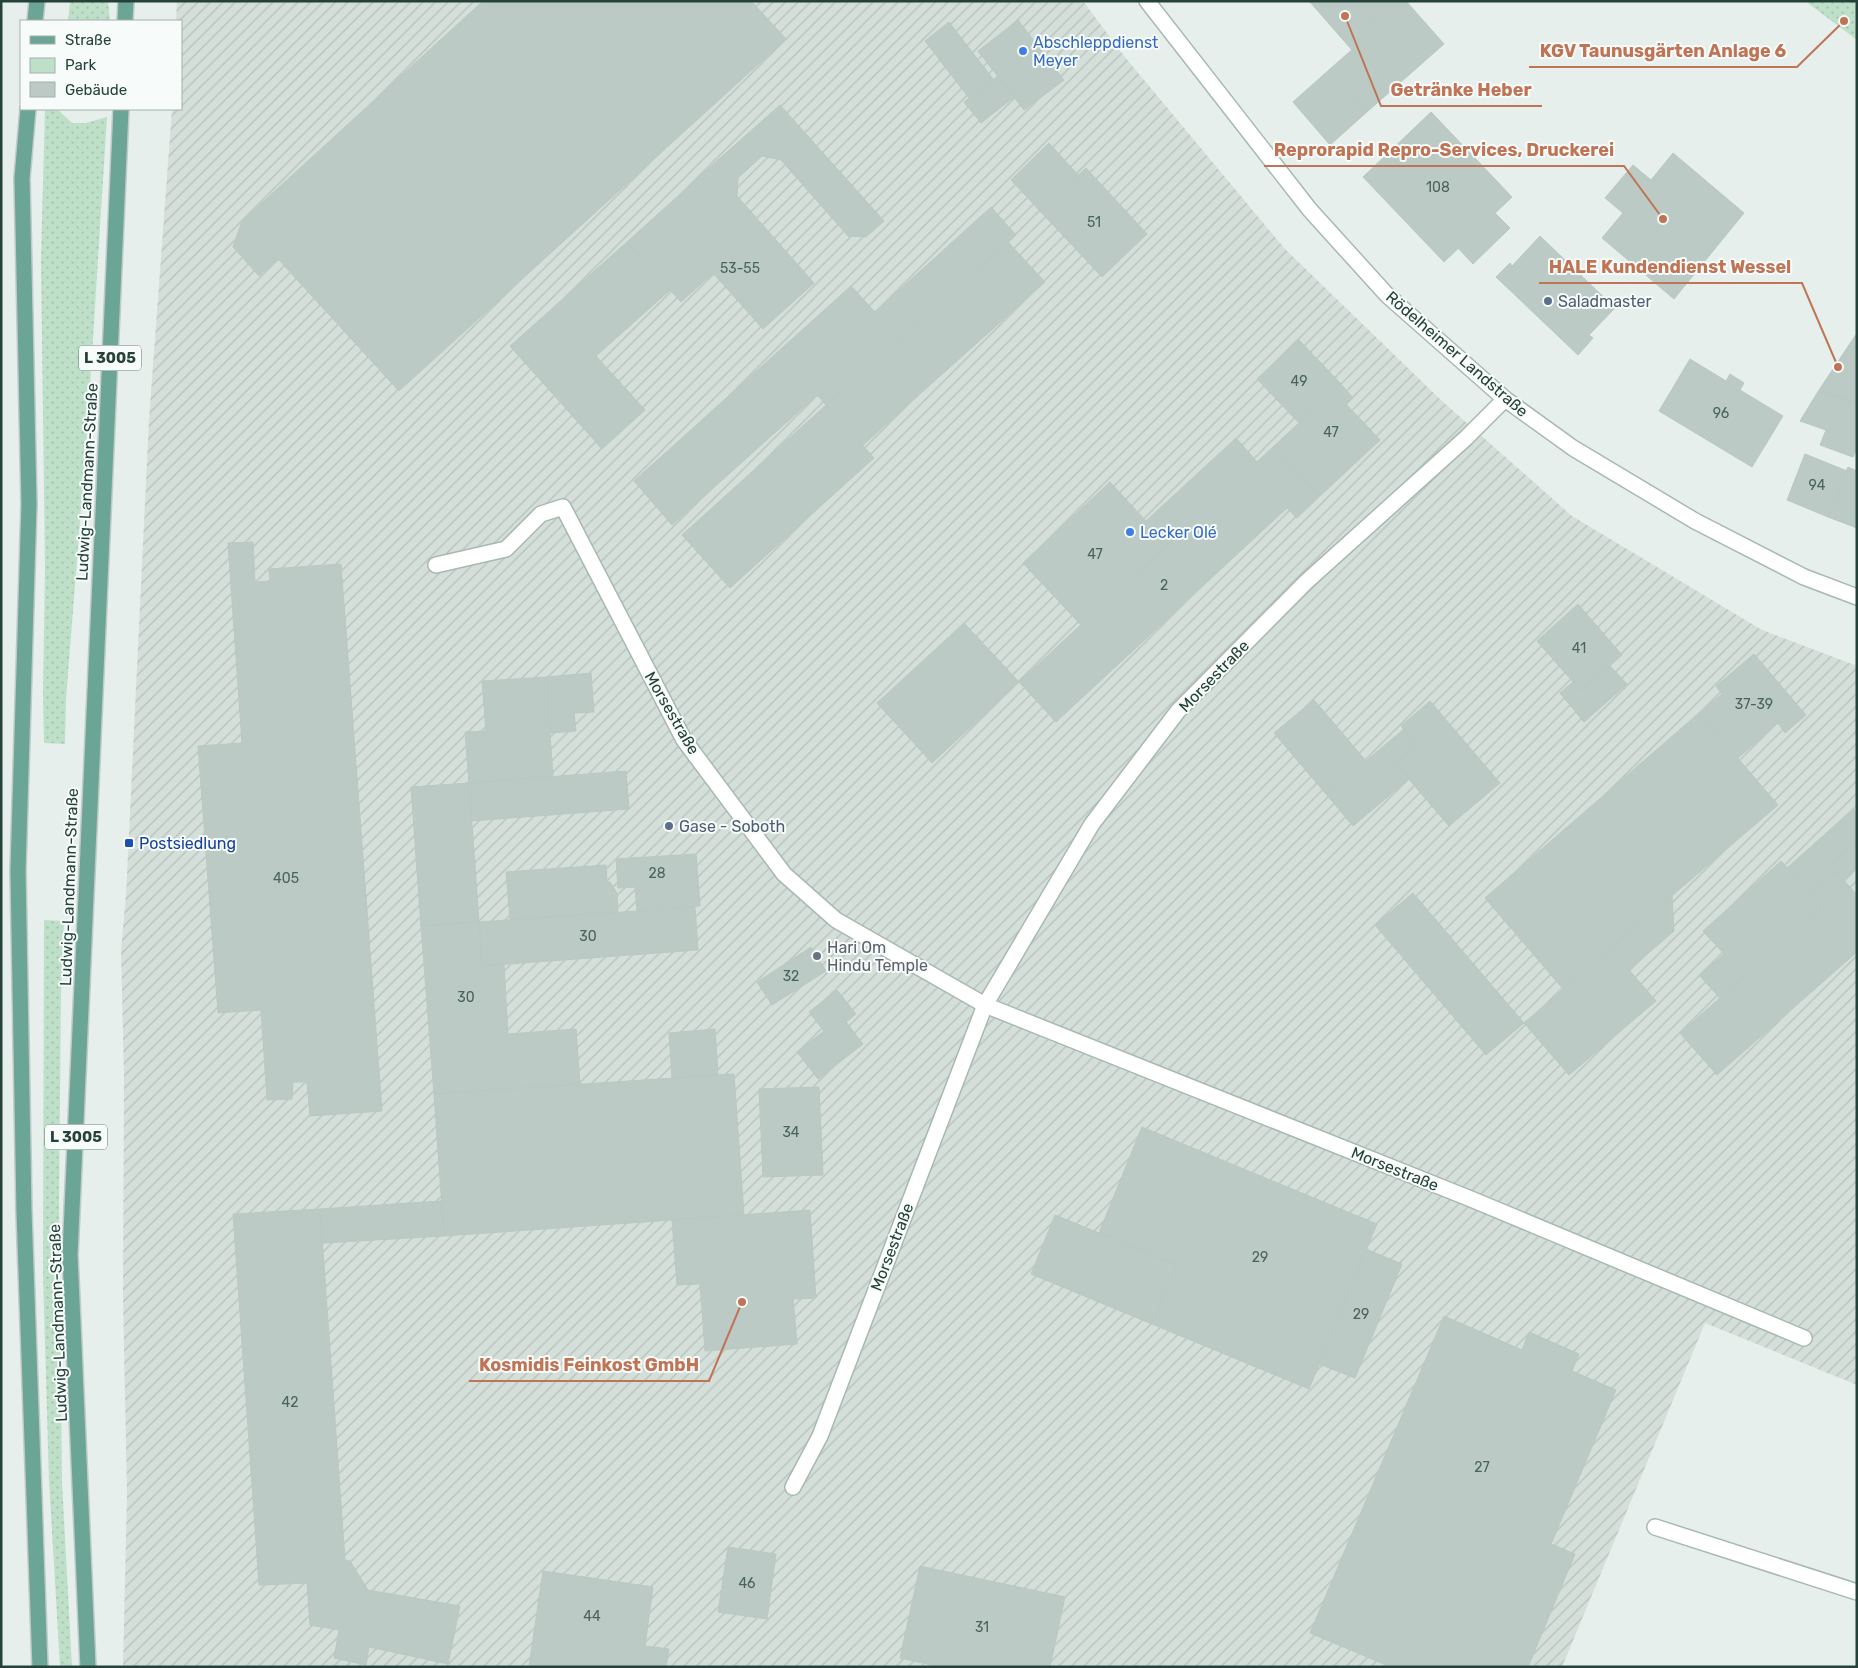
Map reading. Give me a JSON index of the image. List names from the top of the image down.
{
  "streets": {
    "main road": ["L 3005", "Ludwig-Landmann-Straße"],
    "street": ["Rödelheimer Landstraße", "Morsestraße"]
  },
  "crossings": [
    ["Rödelheimer Landstraße", "Morsestraße"]
  ],
  "places": {
    "other": [
      "Getränke Heber",
      "KGV Taunusgärten Anlage 6",
      "Abschleppdienst Meyer",
      "Reprorapid Repro-Services, Druckerei",
      "Saladmaster",
      "HALE Kundendienst Wessel",
      "Lecker Olé",
      "Gase - Soboth",
      "Hari Om Hindu Temple",
      "Kosmidis Feinkost GmbH"
    ],
    "transit": ["Postsiedlung"]
  },
  "house_numbers": [
    "108",
    "51",
    "53-55",
    "49",
    "96",
    "47",
    "94",
    "47",
    "2",
    "41",
    "37-39",
    "28",
    "405",
    "30",
    "32",
    "30",
    "34",
    "29",
    "29",
    "42",
    "27",
    "46",
    "44",
    "31"
  ],
  "legend": ["Straße", "Park", "Gebäude"]
}
